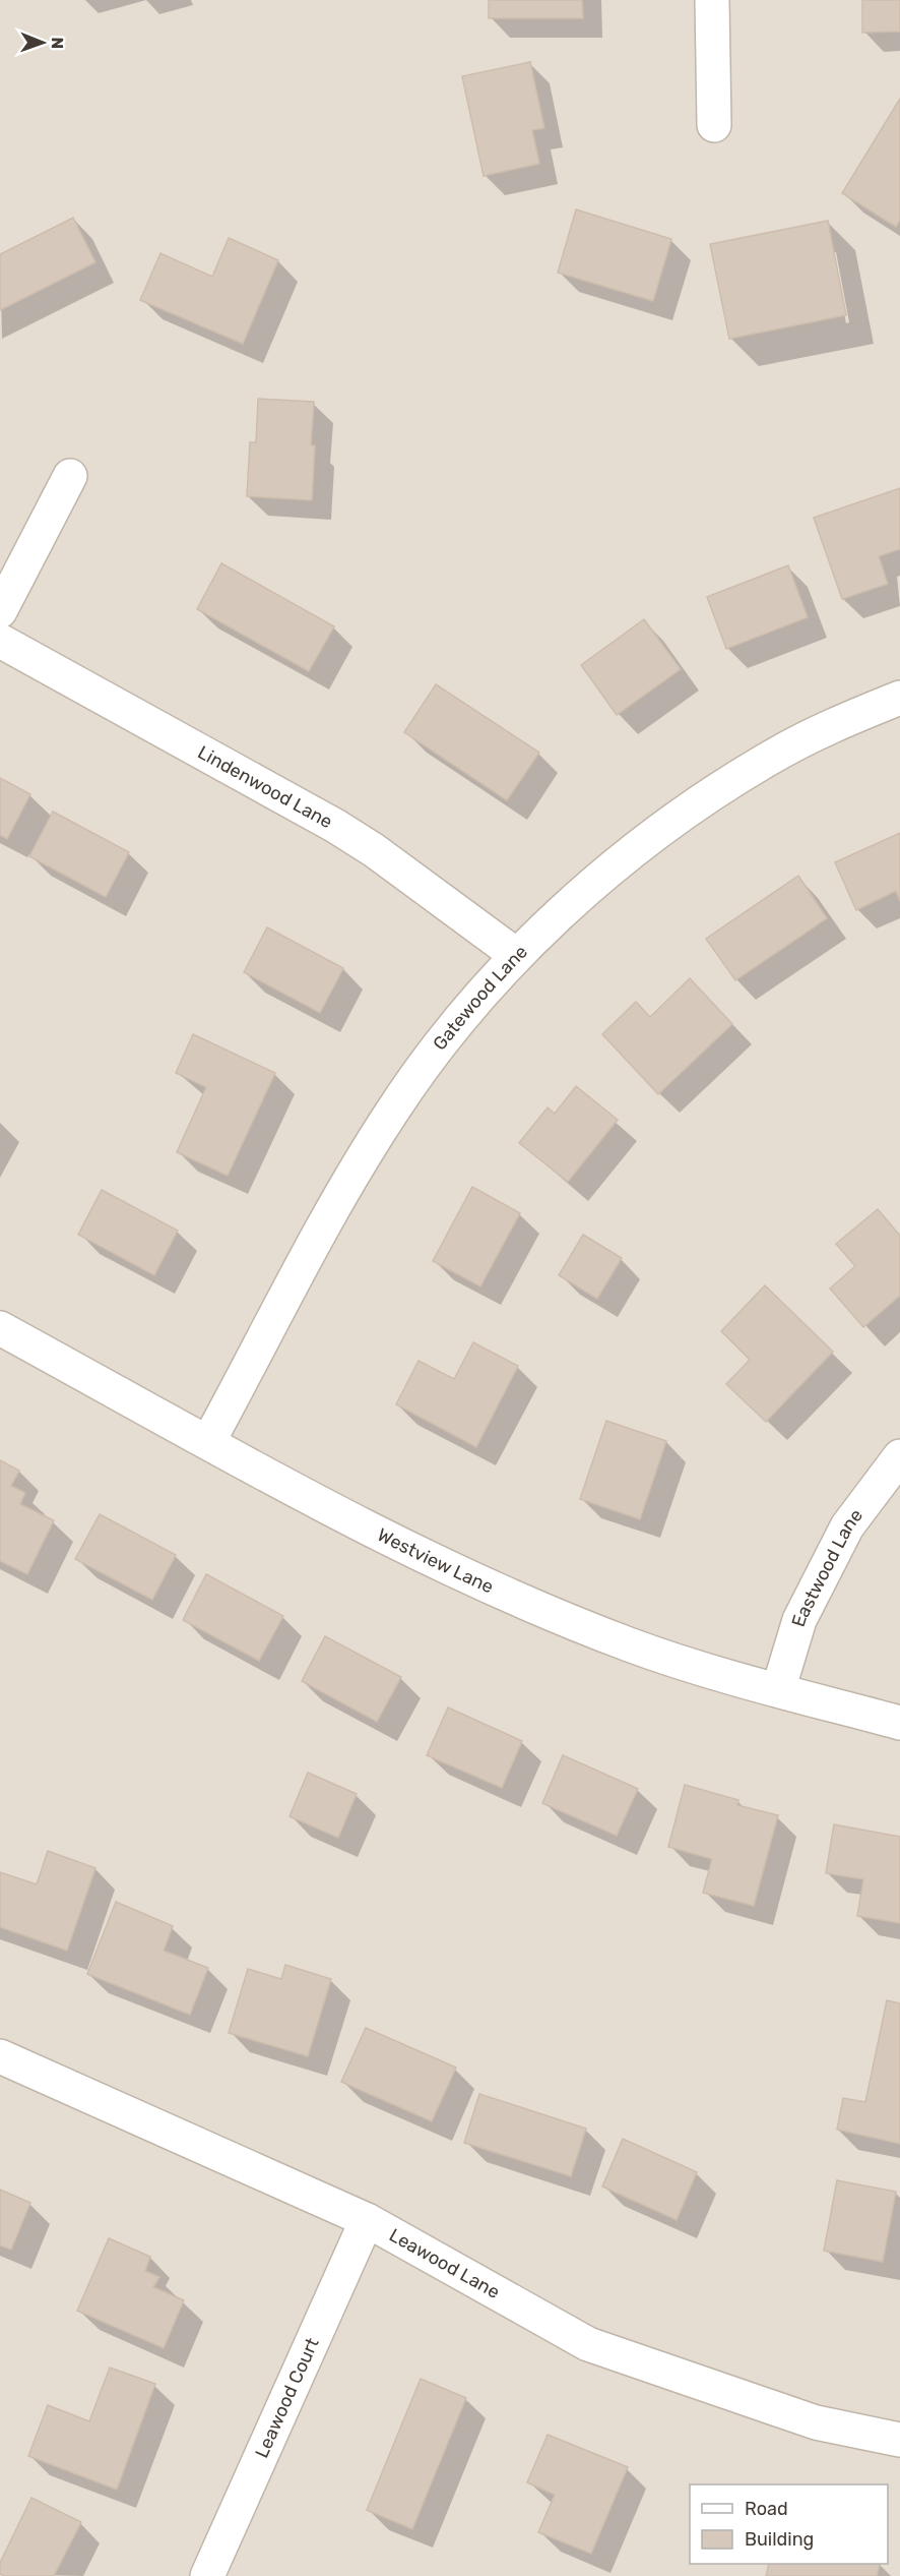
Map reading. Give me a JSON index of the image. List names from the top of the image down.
{
  "streets": {
    "street": [
      "Lindenwood Lane",
      "Gatewood Lane",
      "Westview Lane",
      "Eastwood Lane",
      "Leawood Lane",
      "Leawood Court"
    ]
  },
  "crossings": [
    ["Lindenwood Lane", "Gatewood Lane"],
    ["Gatewood Lane", "Westview Lane"],
    ["Westview Lane", "Eastwood Lane"],
    ["Leawood Lane", "Leawood Court"]
  ],
  "legend": ["Road", "Building"],
  "north": "right"
}
